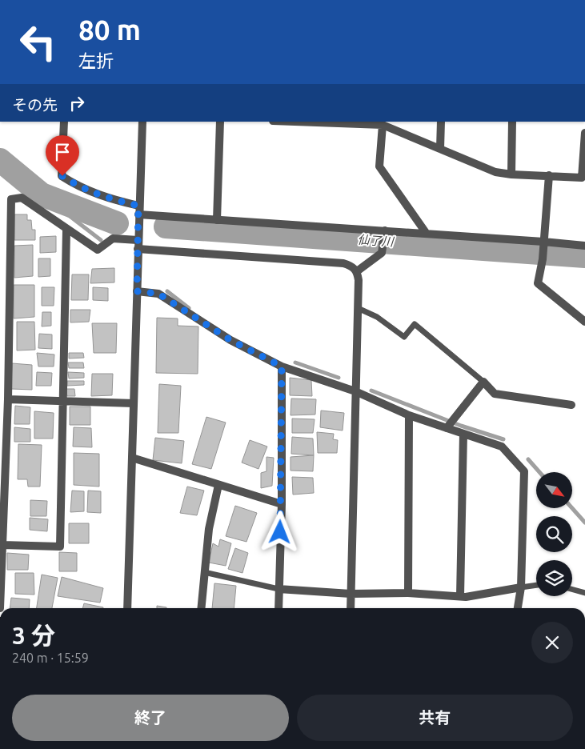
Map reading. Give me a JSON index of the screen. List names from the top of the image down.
{
  "water": ["仙了川"],
  "north": "bottom right",
  "page": {
    "turn": ["80 m", "左折"],
    "then": "その先",
    "heading": ["3 分", "240 m · 15:59"],
    "buttons": ["終了", "共有"]
  }
}
